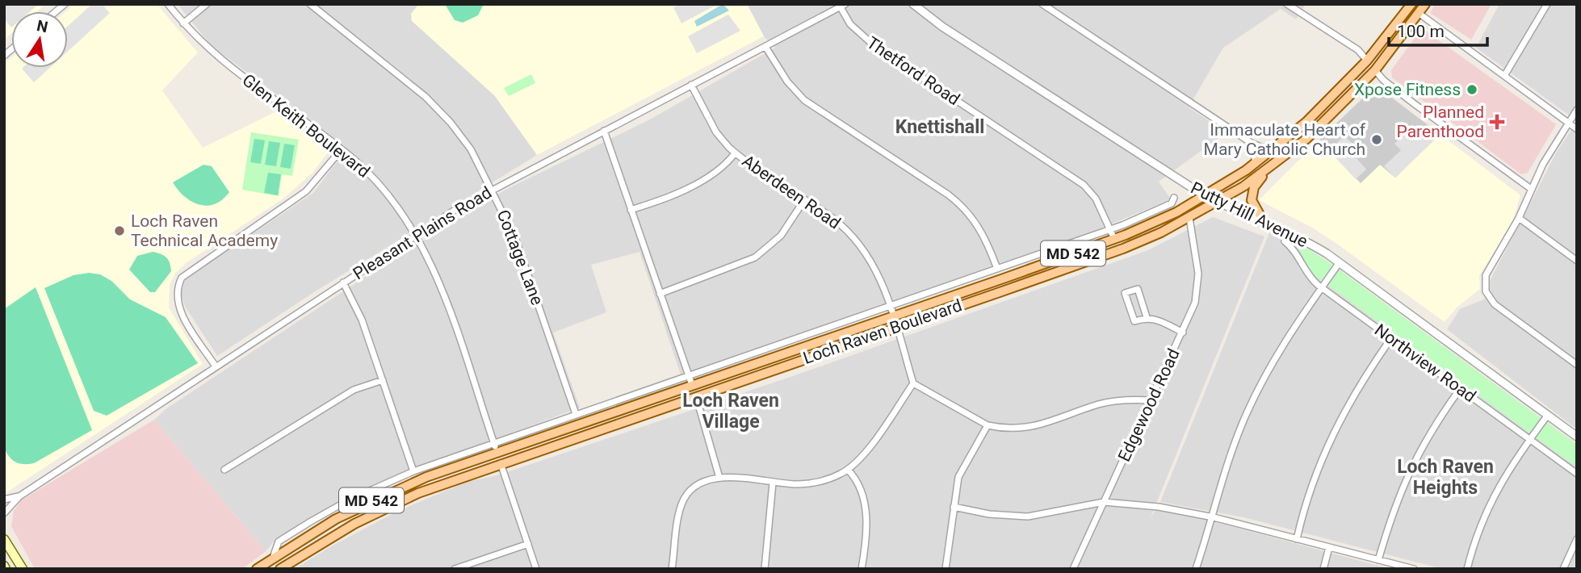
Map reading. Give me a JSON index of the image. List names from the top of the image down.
{
  "streets": {
    "main road": ["MD 542", "Loch Raven Boulevard"],
    "street": [
      "Thetford Road",
      "Glen Keith Boulevard",
      "Aberdeen Road",
      "Putty Hill Avenue",
      "Pleasant Plains Road",
      "Cottage Lane",
      "Northview Road",
      "Edgewood Road"
    ]
  },
  "crossings": [
    ["Thetford Road", "Pleasant Plains Road"],
    ["Thetford Road", "Loch Raven Boulevard"],
    ["Glen Keith Boulevard", "Pleasant Plains Road"],
    ["Glen Keith Boulevard", "Loch Raven Boulevard"],
    ["Aberdeen Road", "Pleasant Plains Road"],
    ["Aberdeen Road", "Loch Raven Boulevard"],
    ["Putty Hill Avenue", "Loch Raven Boulevard"],
    ["Pleasant Plains Road", "Cottage Lane"],
    ["Cottage Lane", "Loch Raven Boulevard"],
    ["Loch Raven Boulevard", "Edgewood Road"]
  ],
  "districts": ["Knettishall", "Loch Raven Village", "Loch Raven Heights"],
  "places": {
    "other": ["Xpose Fitness", "Immaculate Heart of Mary Catholic Church", "Loch Raven Technical Academy"],
    "health": ["Planned Parenthood"]
  },
  "scale_bar": "100 m",
  "north": "top"
}
